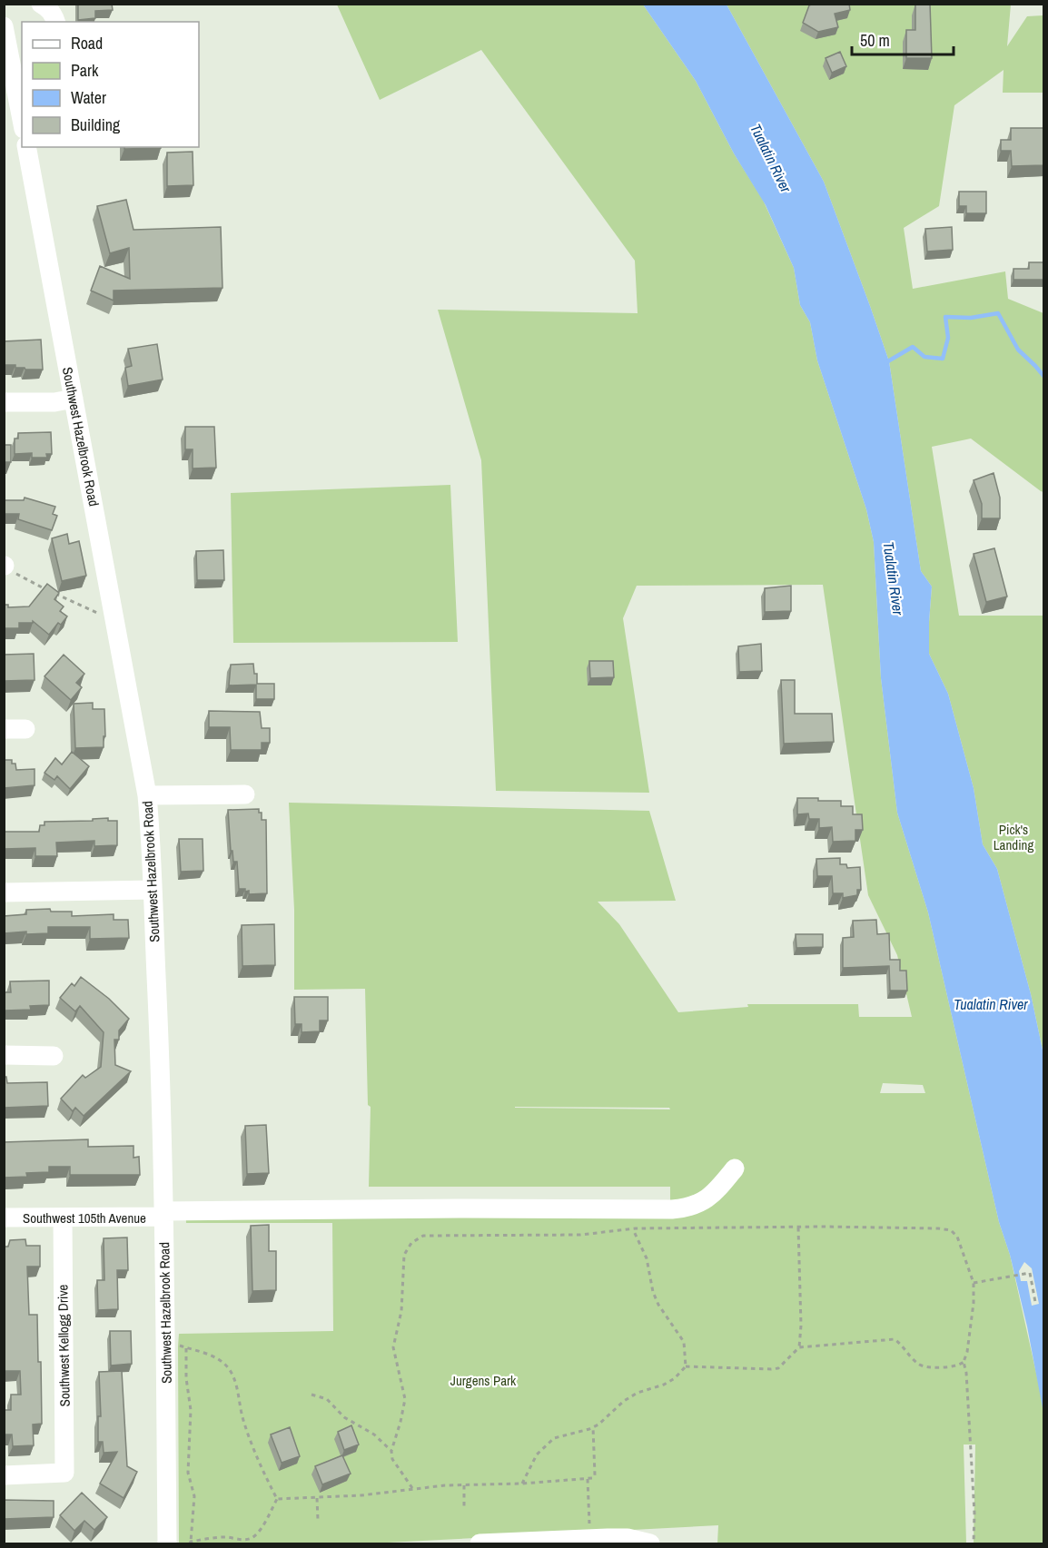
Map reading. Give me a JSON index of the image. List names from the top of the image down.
{
  "streets": {
    "street": ["Southwest Hazelbrook Road", "Southwest 105th Avenue", "Southwest Kellogg Drive"]
  },
  "crossings": [
    ["Southwest Hazelbrook Road", "Southwest 105th Avenue"],
    ["Southwest 105th Avenue", "Southwest Kellogg Drive"]
  ],
  "water": ["Tualatin River"],
  "parks": ["Pick's Landing", "Jurgens Park"],
  "legend": [
    "Road",
    "Park",
    "Water",
    "Building"
  ],
  "scale_bar": "50 m"
}
